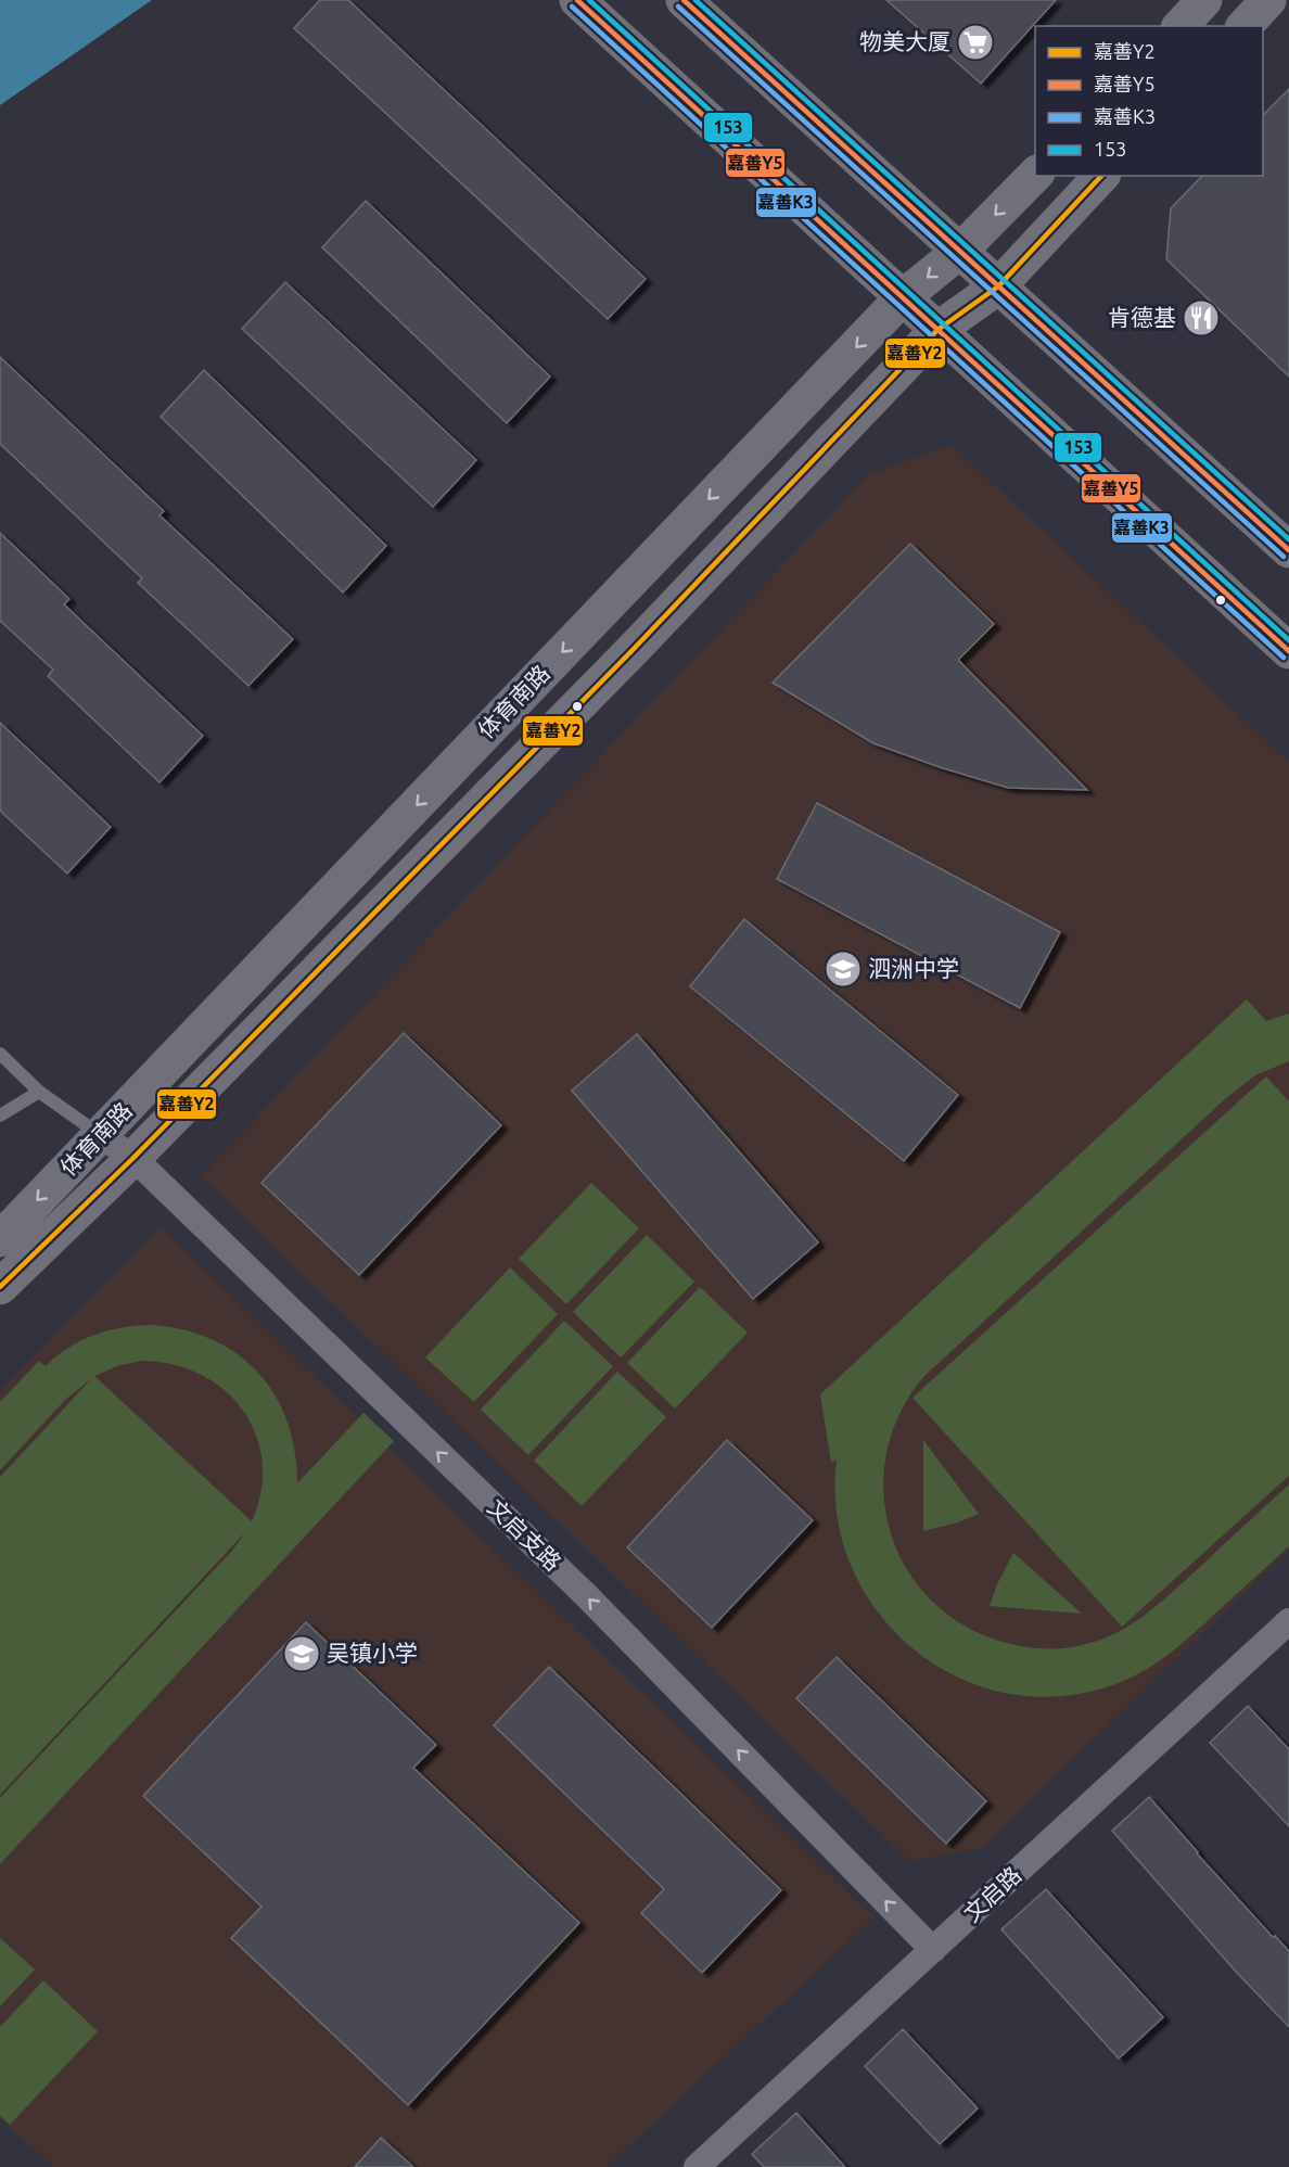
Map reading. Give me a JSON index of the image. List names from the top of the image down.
{
  "streets": {
    "main road": ["体育南路"],
    "street": ["文启支路", "文启路"]
  },
  "crossings": [
    ["体育南路", "文启支路"],
    ["文启支路", "文启路"]
  ],
  "one_way": ["文启支路"],
  "places": {
    "supermarket": ["物美大厦"],
    "restaurant": ["肯德基"],
    "school or university": ["泗洲中学", "吴镇小学"]
  },
  "lines": [
    "transit line 嘉善Y5",
    "transit line 153",
    "transit line 嘉善K3",
    "transit line 嘉善Y2"
  ],
  "legend": [
    "嘉善Y2",
    "嘉善Y5",
    "嘉善K3",
    "153"
  ]
}
